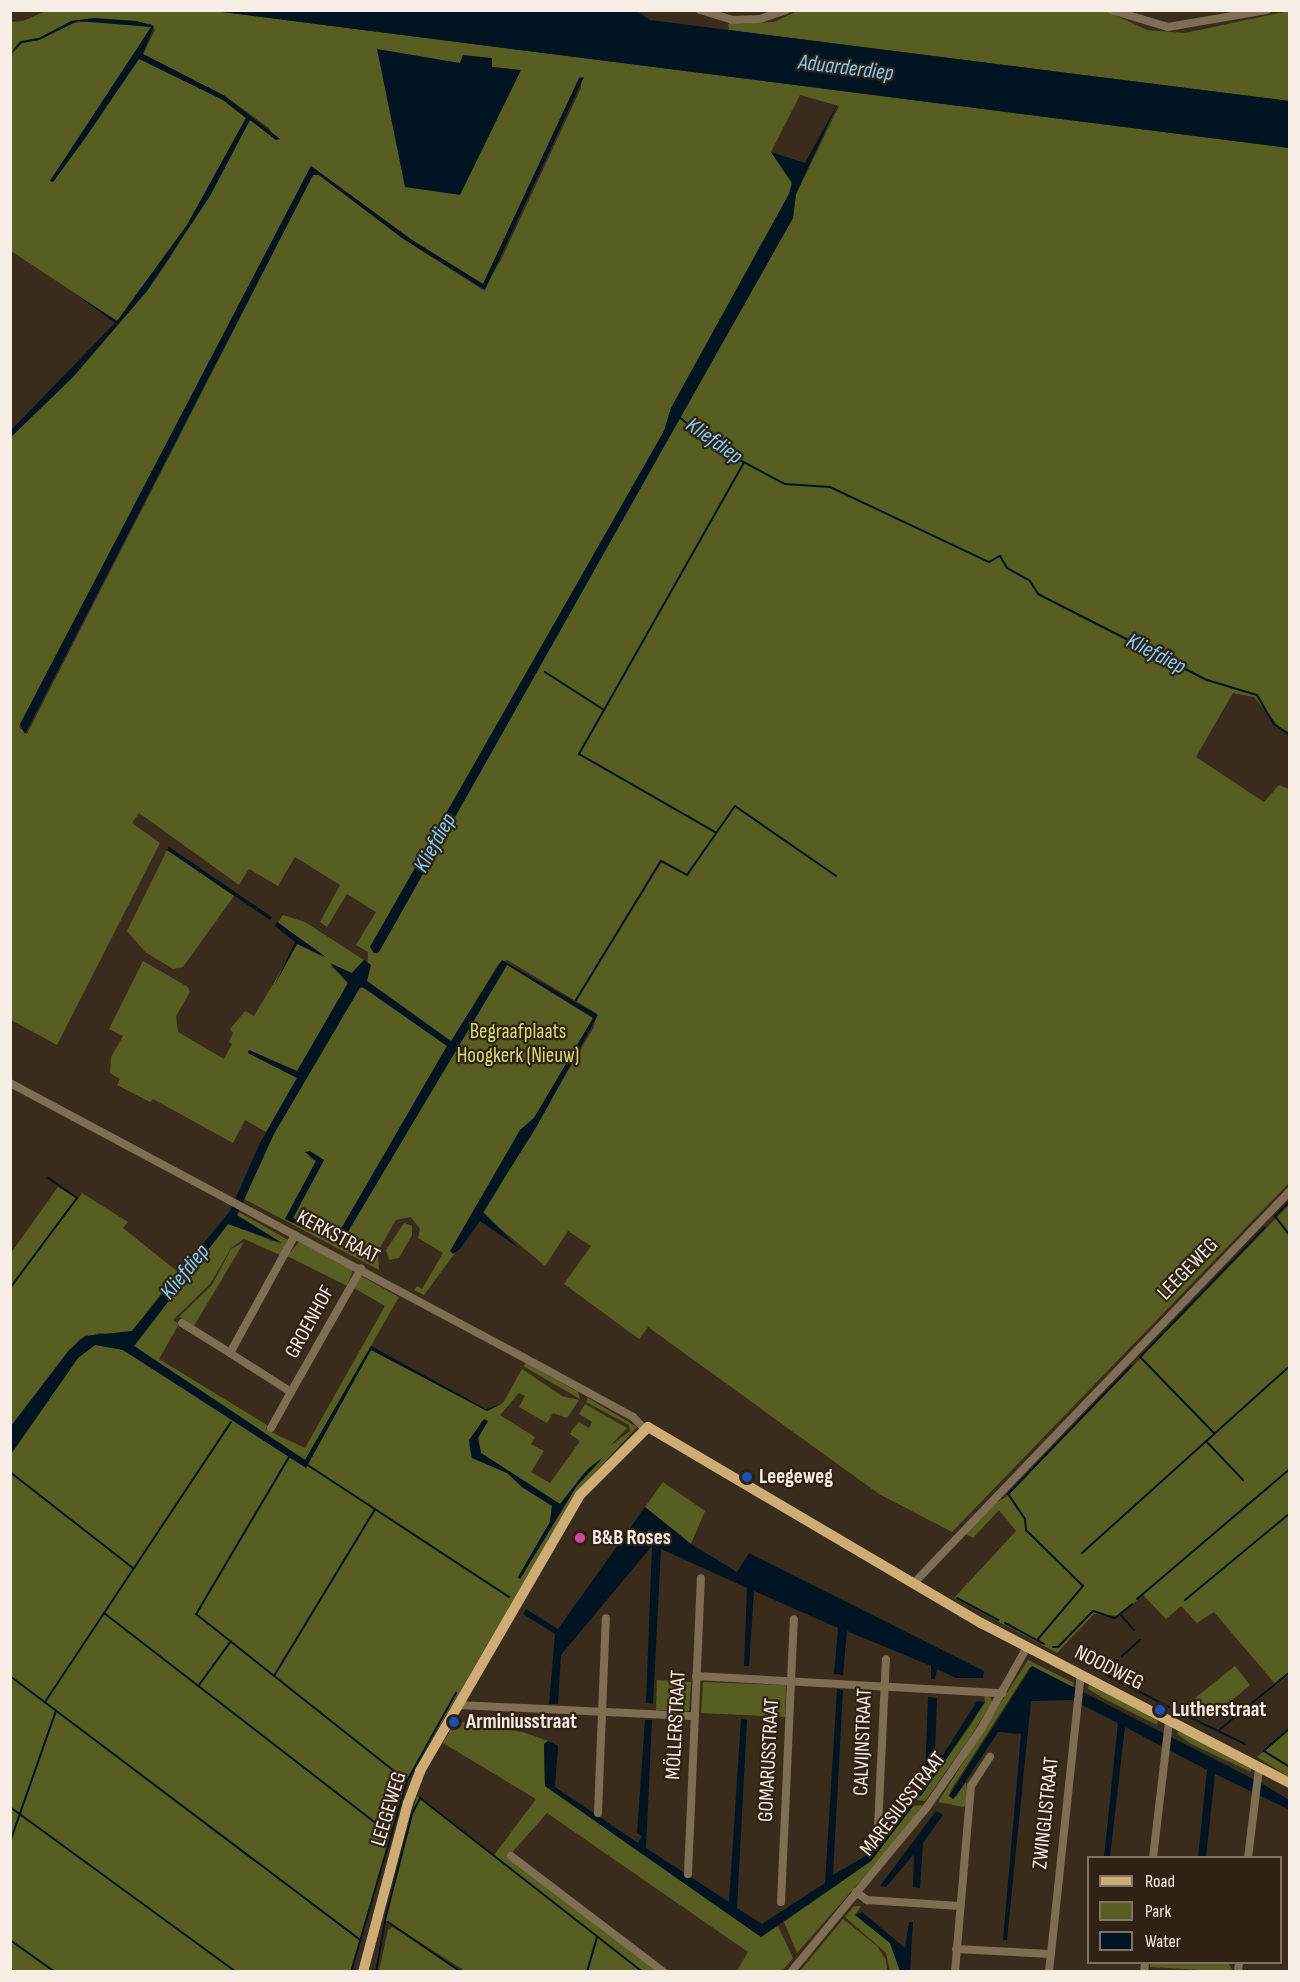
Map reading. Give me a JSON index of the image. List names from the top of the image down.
{
  "streets": {
    "main road": ["LEEGEWEG", "NOODWEG"],
    "street": [
      "KERKSTRAAT",
      "GROENHOF",
      "MÖLLERSTRAAT",
      "CALVIJNSTRAAT",
      "GOMARUSSTRAAT",
      "MARESIUSSTRAAT",
      "ZWINGLISTRAAT"
    ]
  },
  "crossings": [
    ["KERKSTRAAT", "LEEGEWEG"],
    ["KERKSTRAAT", "GROENHOF"],
    ["LEEGEWEG", "NOODWEG"],
    ["NOODWEG", "MARESIUSSTRAAT"],
    ["NOODWEG", "ZWINGLISTRAAT"]
  ],
  "water": ["Aduarderdiep", "Kliefdiep"],
  "parks": ["Begraafplaats Hoogkerk (Nieuw)"],
  "places": [
    "Leegeweg",
    "B&B Roses",
    "Lutherstraat",
    "Arminiusstraat"
  ],
  "legend": ["Road", "Park", "Water"]
}
